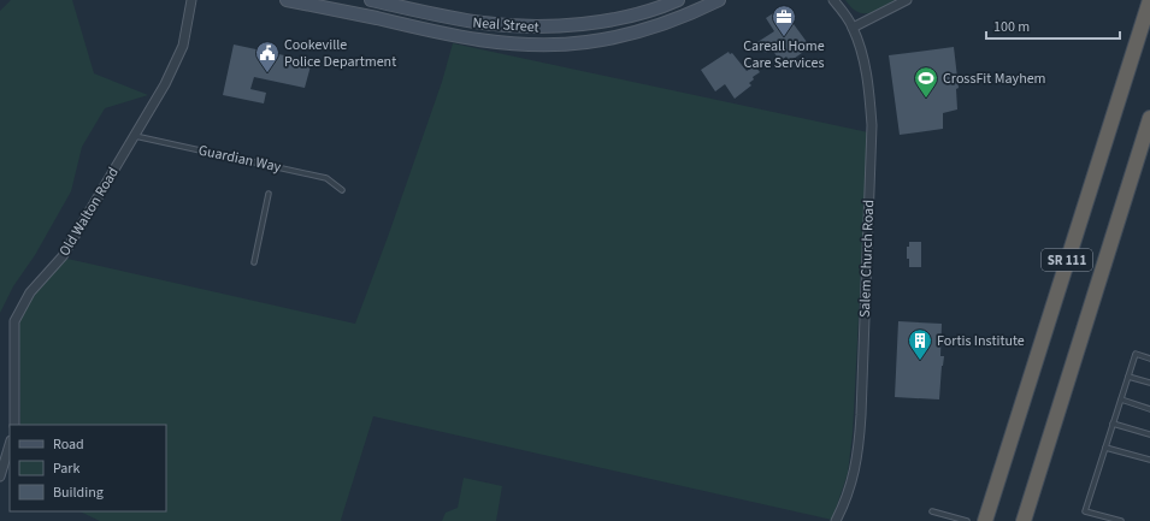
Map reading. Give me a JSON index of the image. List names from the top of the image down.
{
  "streets": {
    "highway": ["SR 111"],
    "main road": ["Neal Street"],
    "street": ["Old Walton Road", "Salem Church Road"],
    "lane": ["Guardian Way"]
  },
  "crossings": [
    ["Guardian Way", "Old Walton Road"]
  ],
  "places": {
    "office": ["Careall Home Care Services"],
    "public building": ["Cookeville Police Department"],
    "sports": ["CrossFit Mayhem"],
    "building": ["Fortis Institute"]
  },
  "legend": ["Road", "Park", "Building"],
  "scale_bar": "100 m"
}
